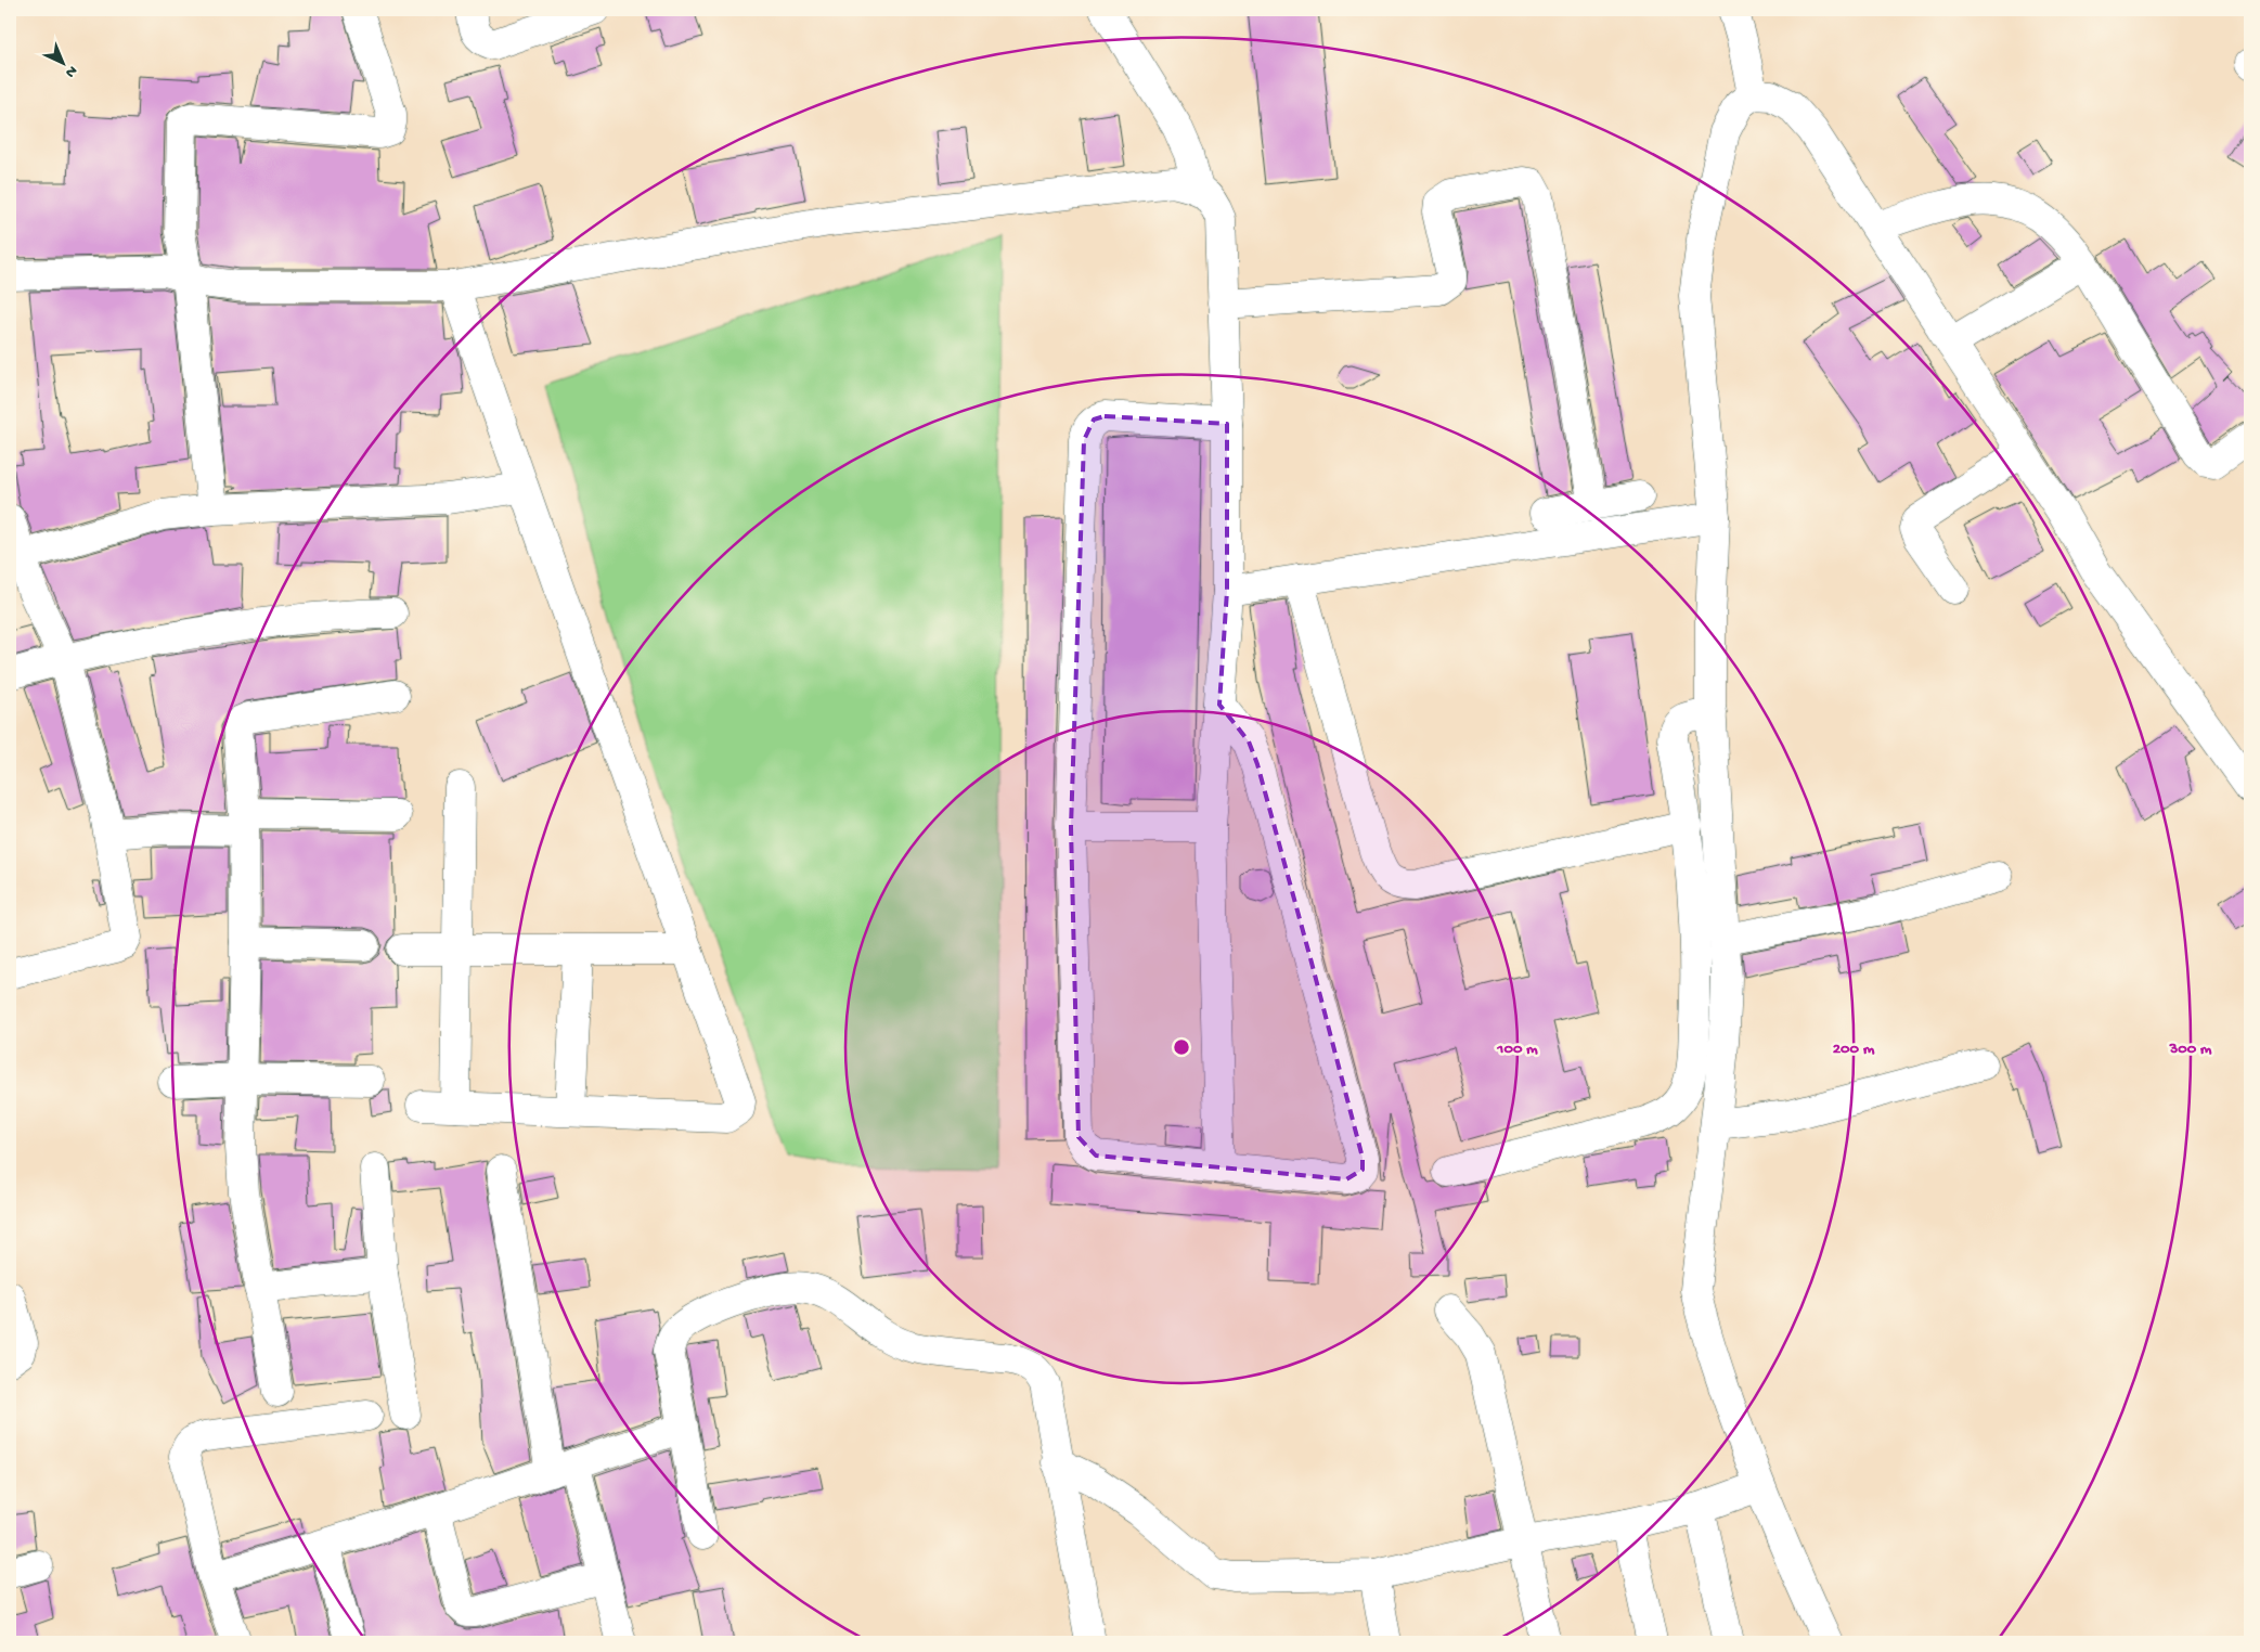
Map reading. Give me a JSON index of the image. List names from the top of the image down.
{
  "north": "bottom right",
  "rings": ["100 m", "200 m", "300 m"]
}
